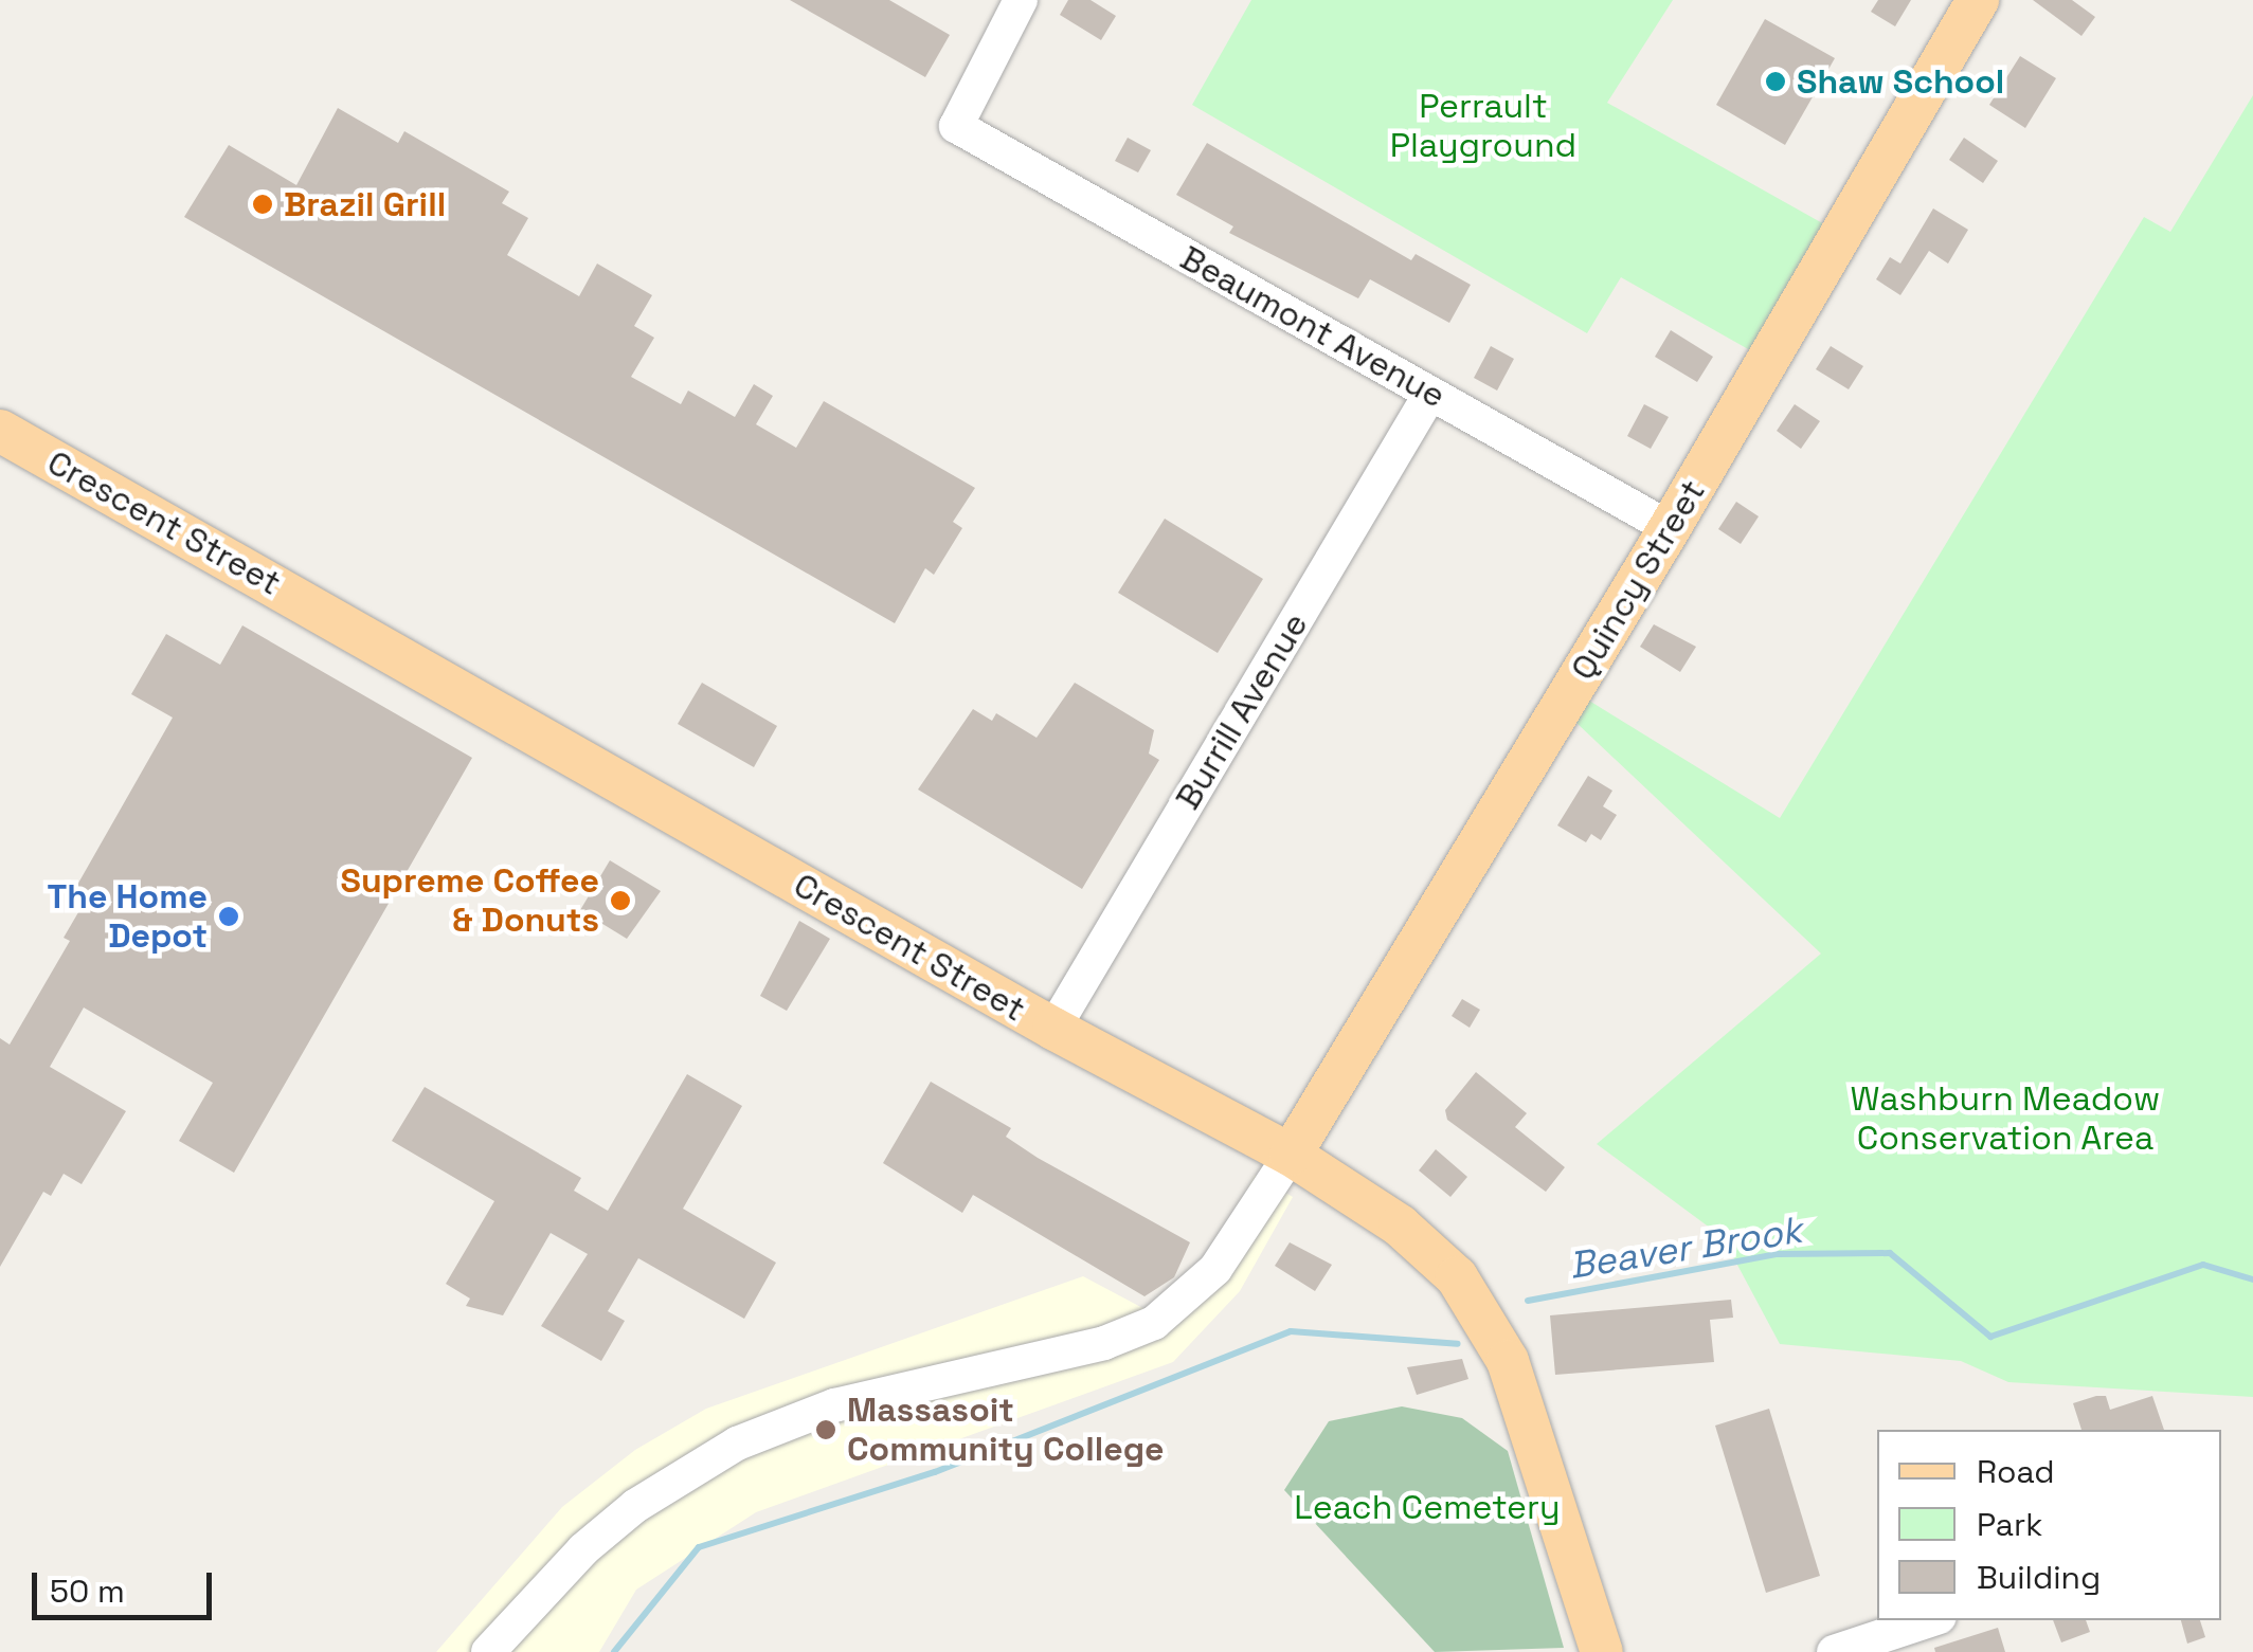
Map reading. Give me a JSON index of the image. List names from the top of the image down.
{
  "streets": {
    "main road": ["Crescent Street", "Quincy Street"],
    "street": ["Beaumont Avenue", "Burrill Avenue"]
  },
  "crossings": [
    ["Beaumont Avenue", "Quincy Street"],
    ["Beaumont Avenue", "Burrill Avenue"],
    ["Crescent Street", "Quincy Street"],
    ["Crescent Street", "Burrill Avenue"]
  ],
  "water": ["Beaver Brook"],
  "parks": ["Perrault Playground", "Washburn Meadow Conservation Area", "Leach Cemetery"],
  "places": [
    "Shaw School",
    "Brazil Grill",
    "Supreme Coffee & Donuts",
    "The Home Depot",
    "Massasoit Community College"
  ],
  "legend": ["Road", "Park", "Building"],
  "scale_bar": "50 m"
}
